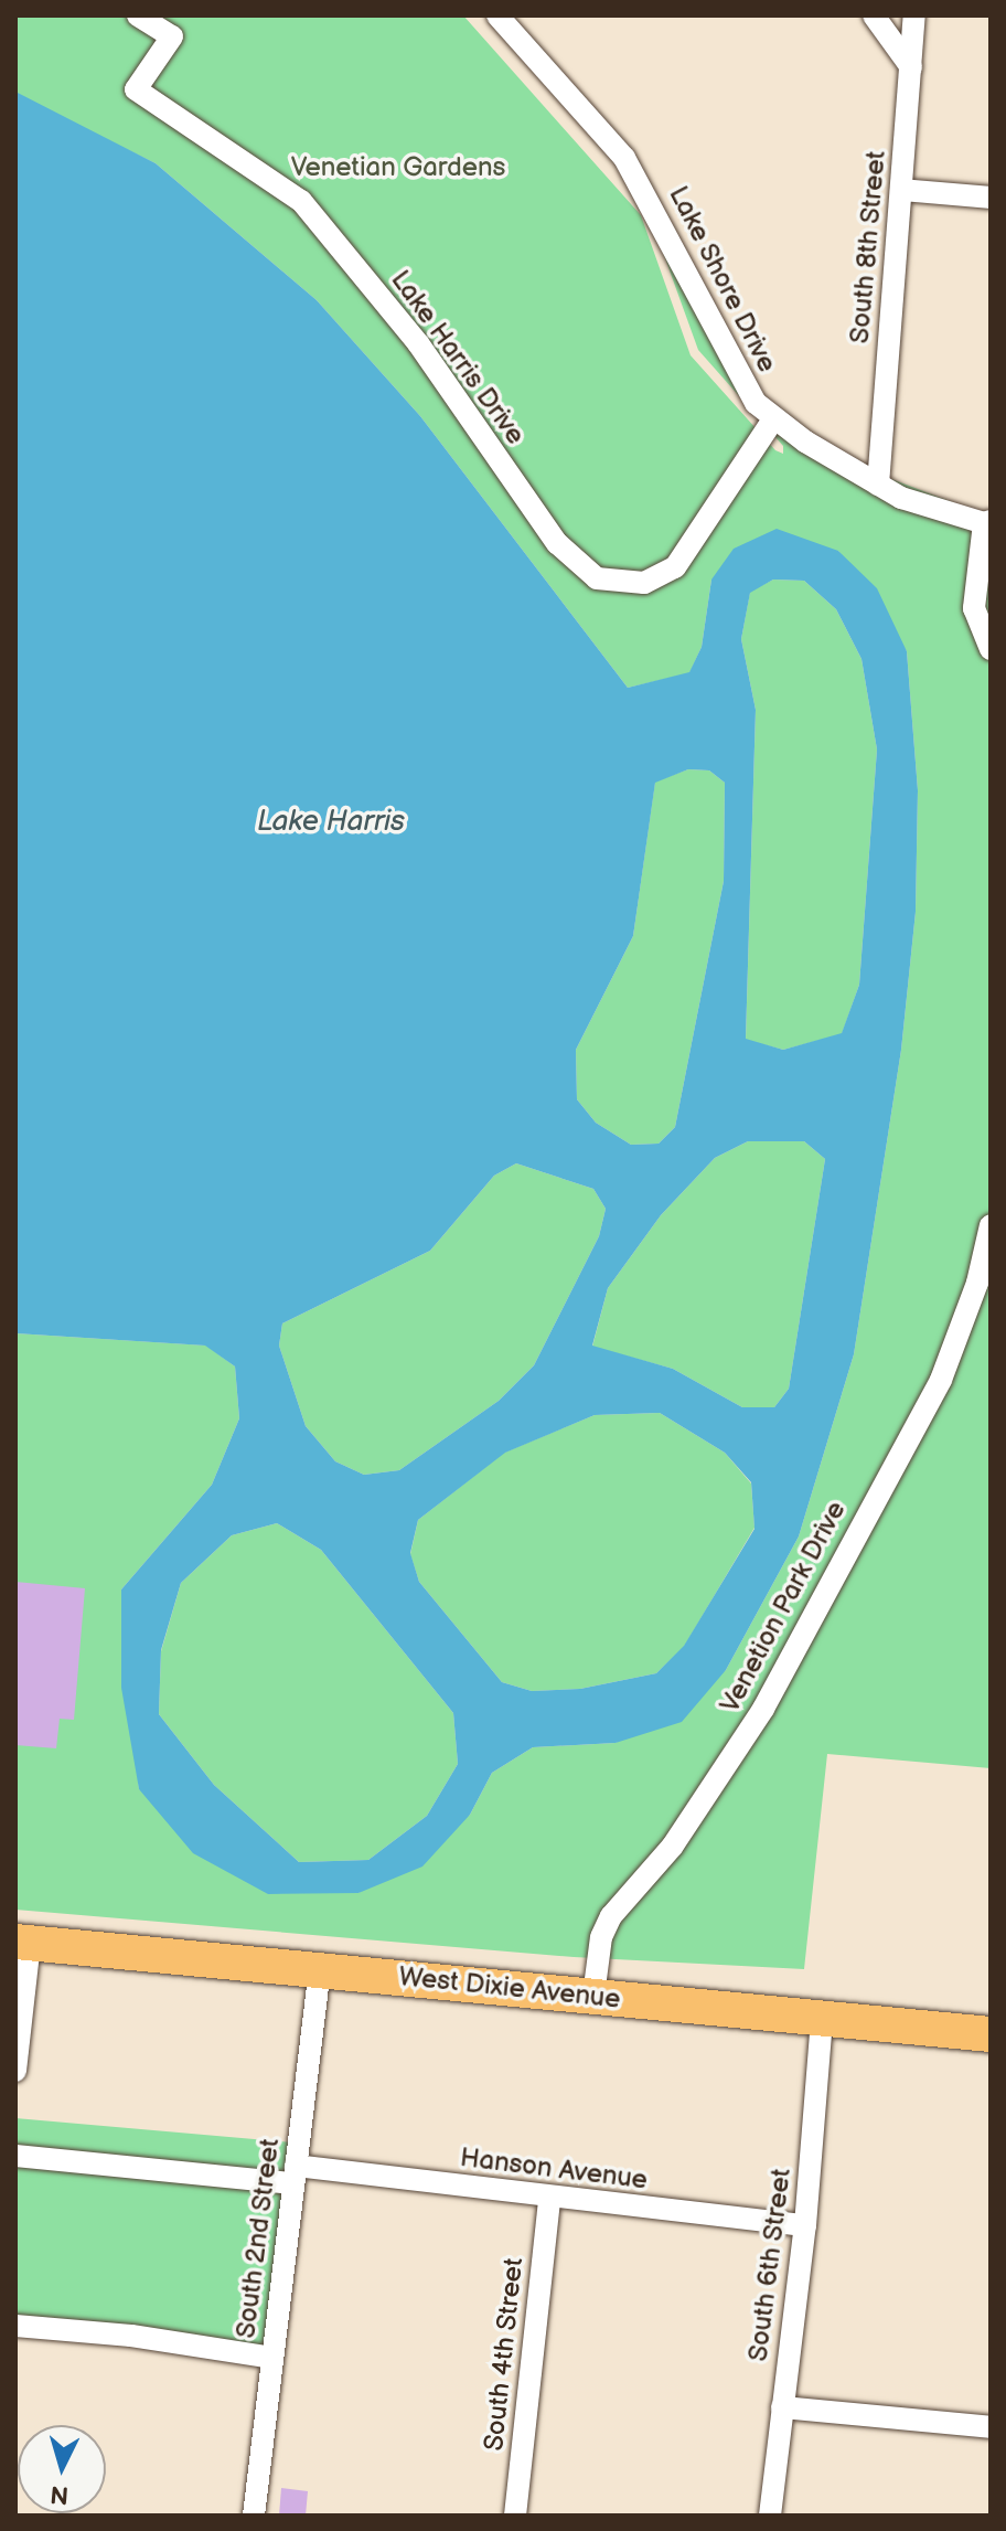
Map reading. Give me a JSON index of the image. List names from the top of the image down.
{
  "streets": {
    "main road": ["West Dixie Avenue"],
    "street": [
      "South 8th Street",
      "Lake Shore Drive",
      "Lake Harris Drive",
      "Venetion Park Drive",
      "Hanson Avenue",
      "South 2nd Street",
      "South 6th Street",
      "South 4th Street"
    ]
  },
  "crossings": [
    ["South 8th Street", "Lake Shore Drive"],
    ["Lake Shore Drive", "Lake Harris Drive"],
    ["Venetion Park Drive", "West Dixie Avenue"],
    ["West Dixie Avenue", "South 2nd Street"],
    ["West Dixie Avenue", "South 6th Street"],
    ["Hanson Avenue", "South 2nd Street"],
    ["Hanson Avenue", "South 6th Street"],
    ["Hanson Avenue", "South 4th Street"]
  ],
  "water": ["Lake Harris"],
  "parks": ["Venetian Gardens"],
  "north": "bottom"
}
